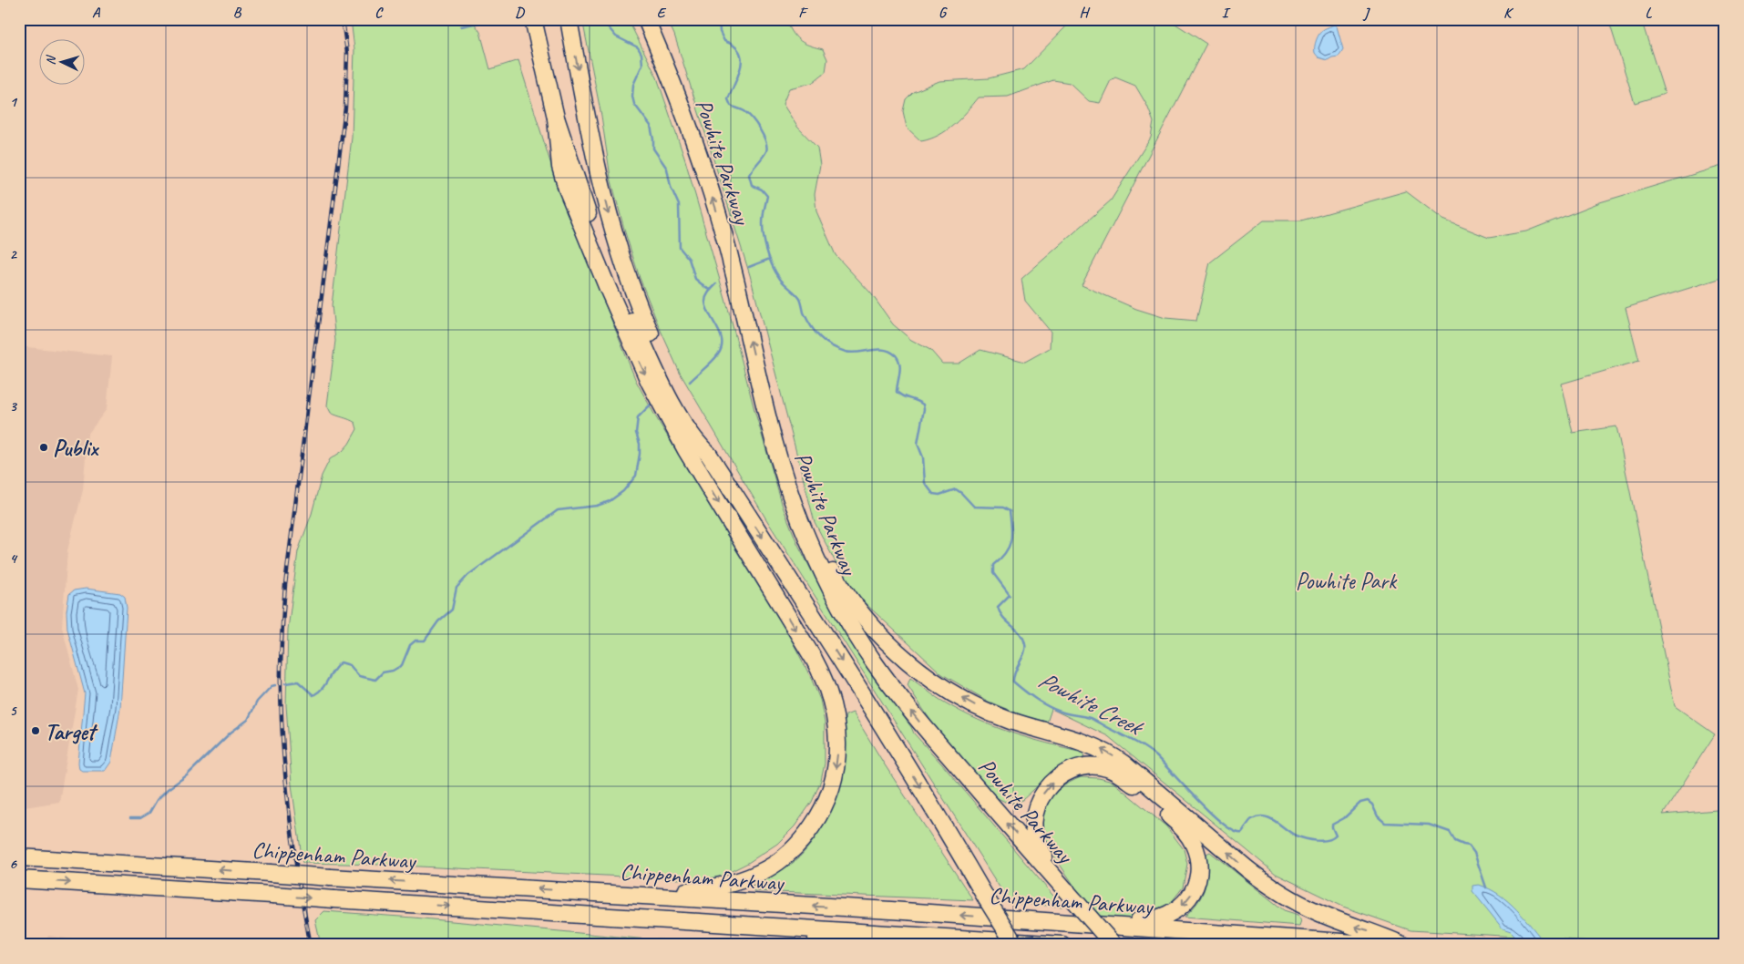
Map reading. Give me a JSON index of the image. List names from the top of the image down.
{
  "streets": {
    "highway": ["Powhite Parkway", "Chippenham Parkway"]
  },
  "water": ["Powhite Creek"],
  "parks": ["Powhite Park"],
  "places": ["Publix", "Target"],
  "north": "left",
  "grid": {
    "columns": [
      "A",
      "B",
      "C",
      "D",
      "E",
      "F",
      "G",
      "H",
      "I",
      "J",
      "K",
      "L"
    ],
    "rows": [
      "1",
      "2",
      "3",
      "4",
      "5",
      "6"
    ]
  }
}
